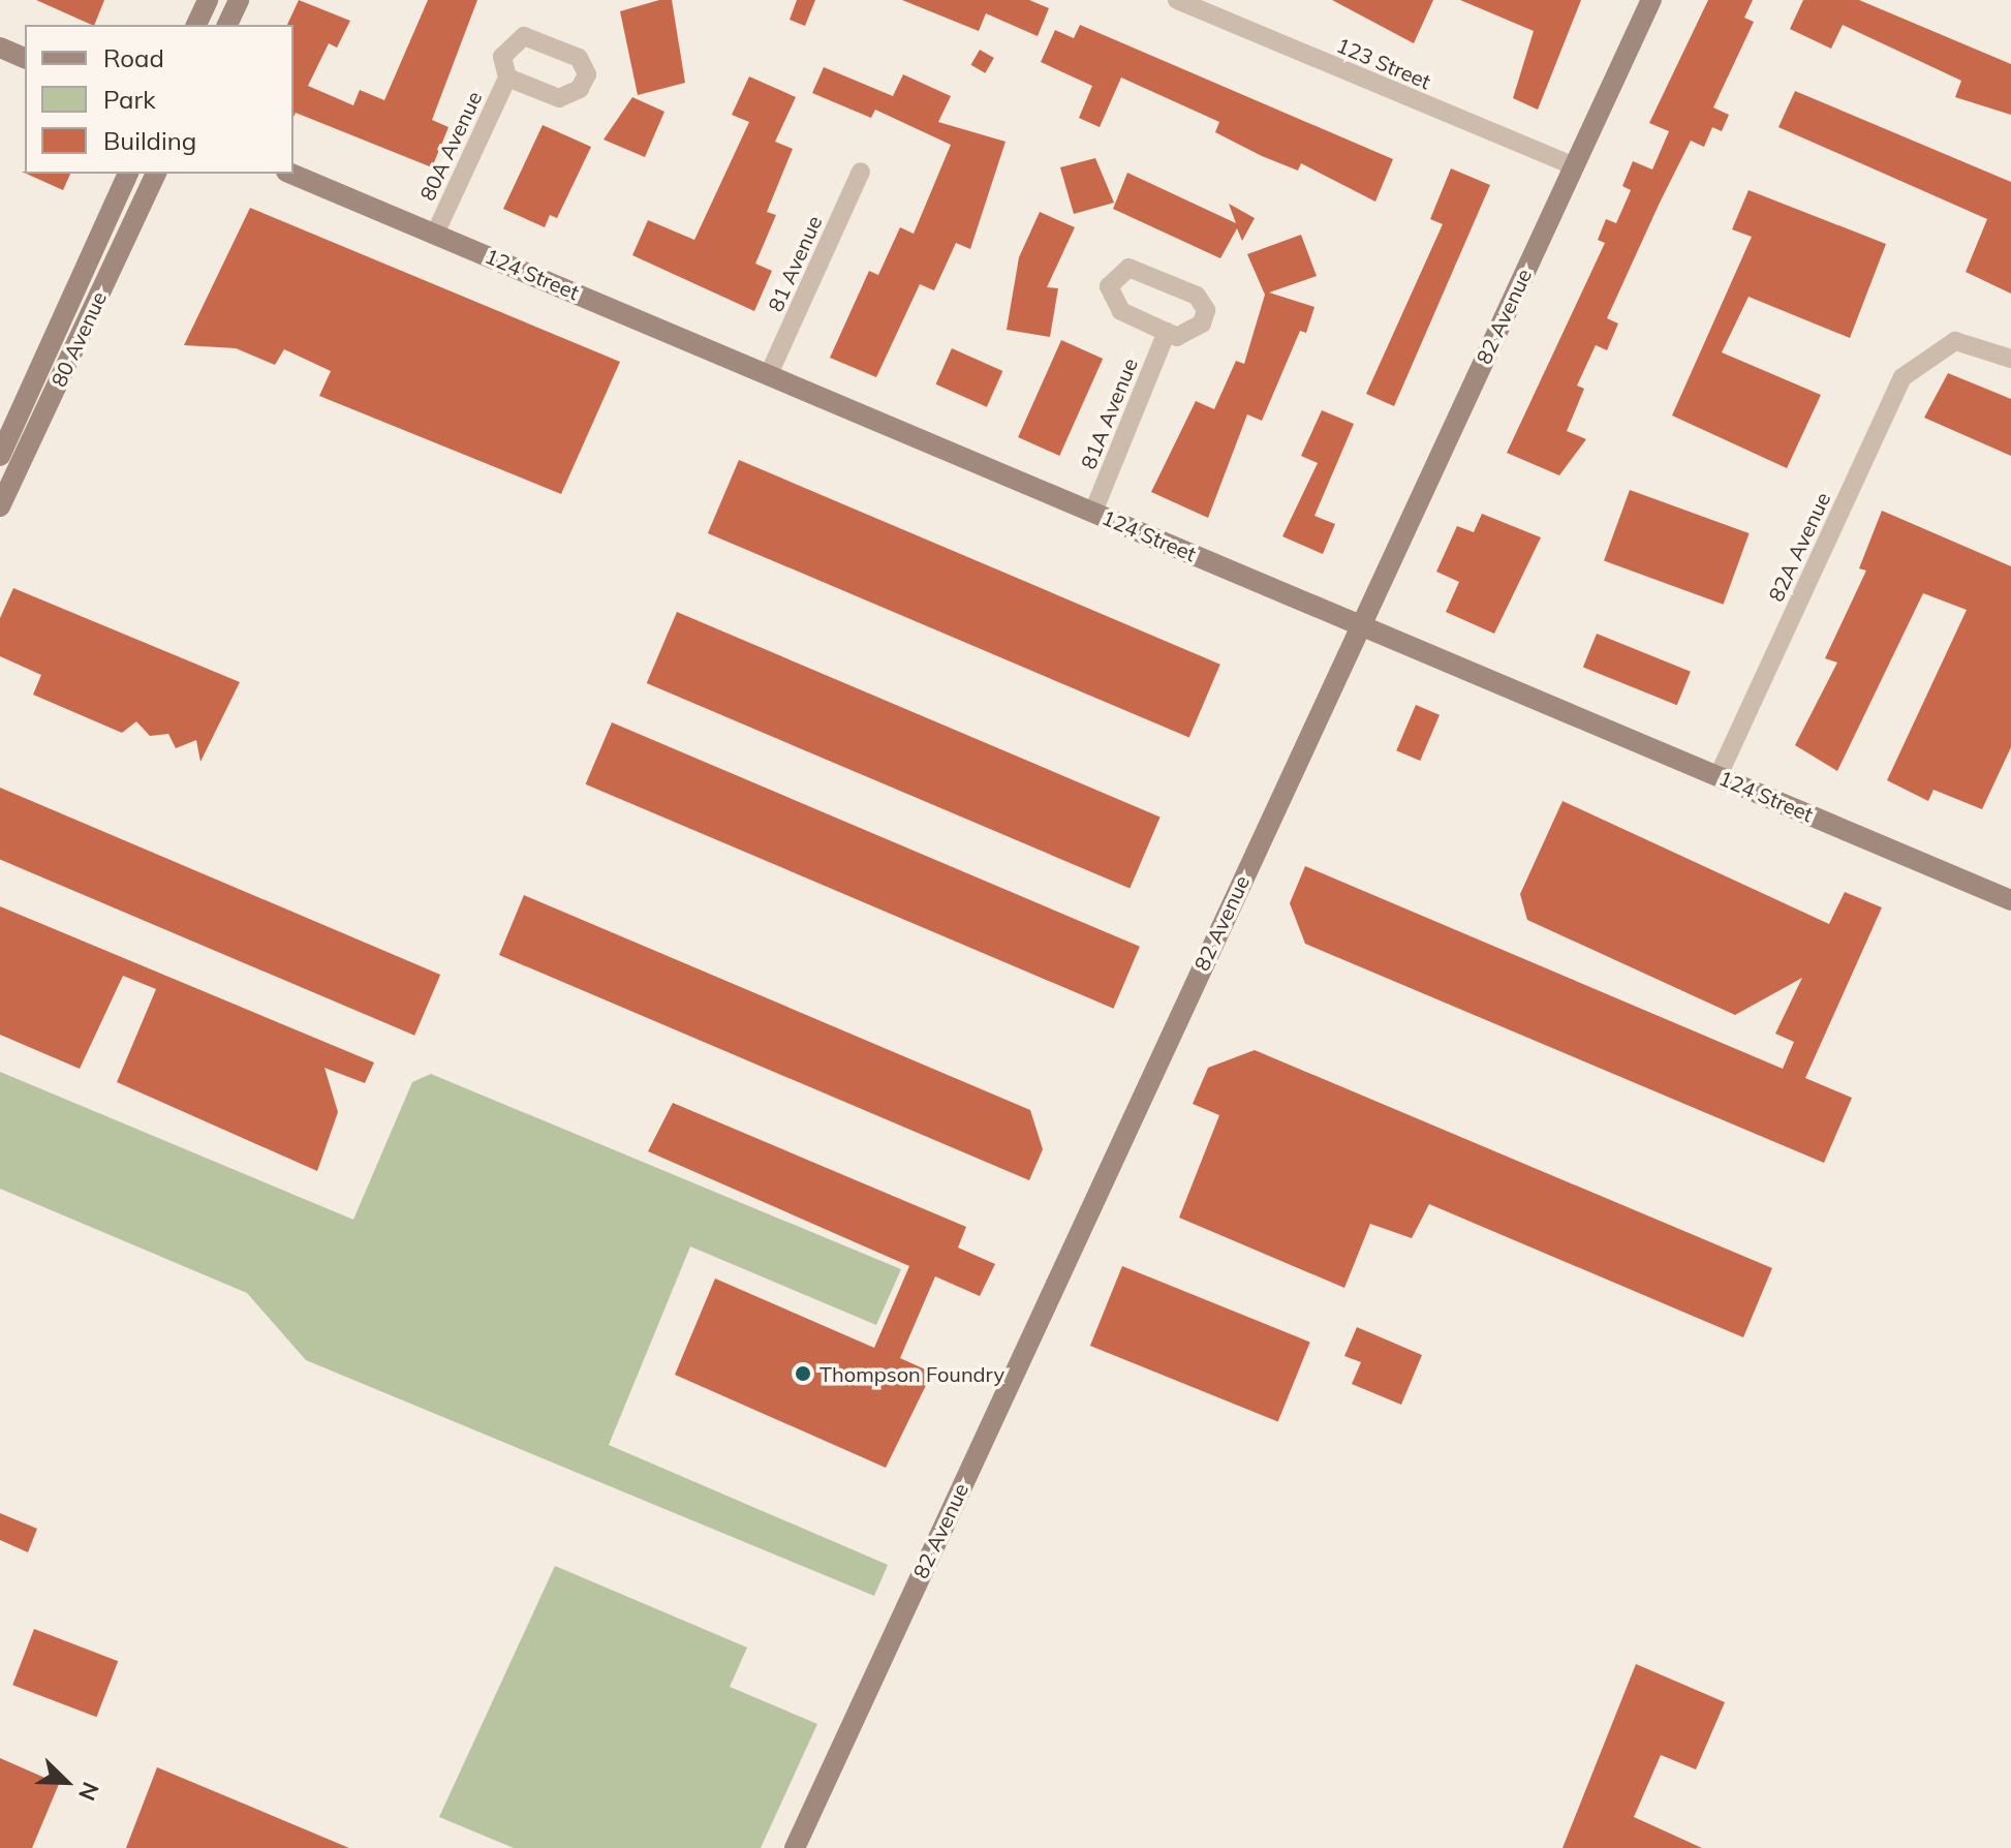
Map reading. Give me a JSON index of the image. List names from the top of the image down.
{
  "streets": {
    "street": [
      "123 Street",
      "80A Avenue",
      "81 Avenue",
      "124 Street",
      "82 Avenue",
      "80 Avenue",
      "81A Avenue",
      "82A Avenue"
    ]
  },
  "crossings": [
    ["123 Street", "82 Avenue"],
    ["80A Avenue", "124 Street"],
    ["81 Avenue", "124 Street"],
    ["124 Street", "82 Avenue"],
    ["124 Street", "81A Avenue"],
    ["124 Street", "82A Avenue"]
  ],
  "places": ["Thompson Foundry"],
  "legend": ["Road", "Park", "Building"],
  "north": "bottom right"
}
